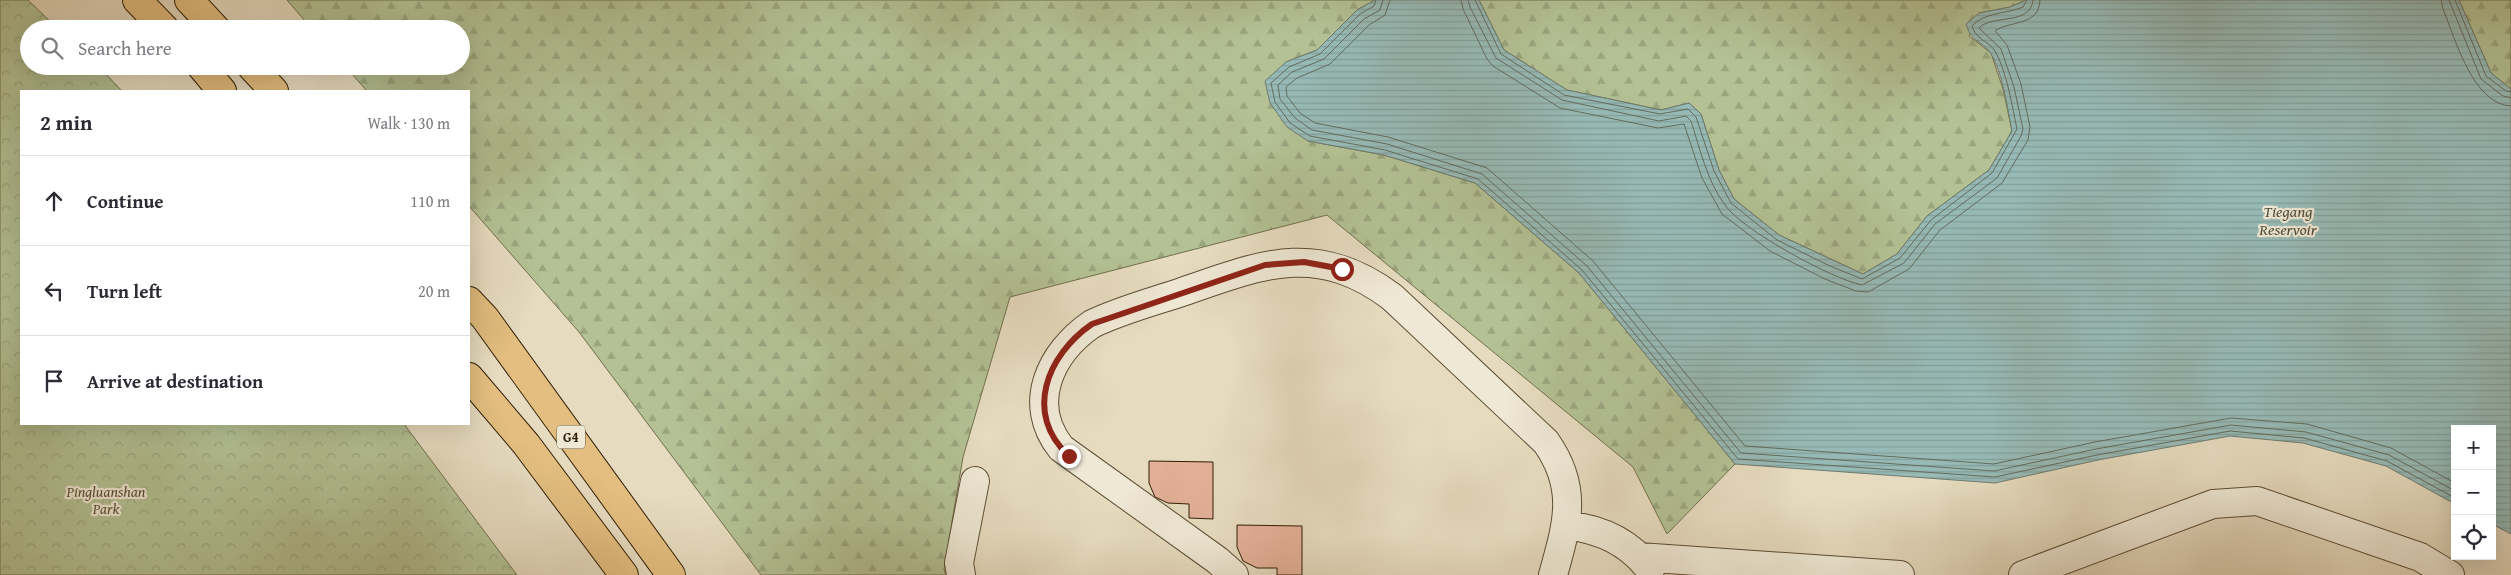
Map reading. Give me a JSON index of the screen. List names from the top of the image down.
{
  "streets": {
    "highway": ["G4"]
  },
  "water": ["Tiegang Reservoir"],
  "parks": ["Pingluanshan Park"],
  "page": {
    "search": "Search here",
    "heading": ["2 min", "Walk · 130 m"],
    "list": [
      ["Continue", "110 m"],
      ["Turn left", "20 m"],
      "Arrive at destination"
    ],
    "map_buttons": ["+", "−"]
  }
}
